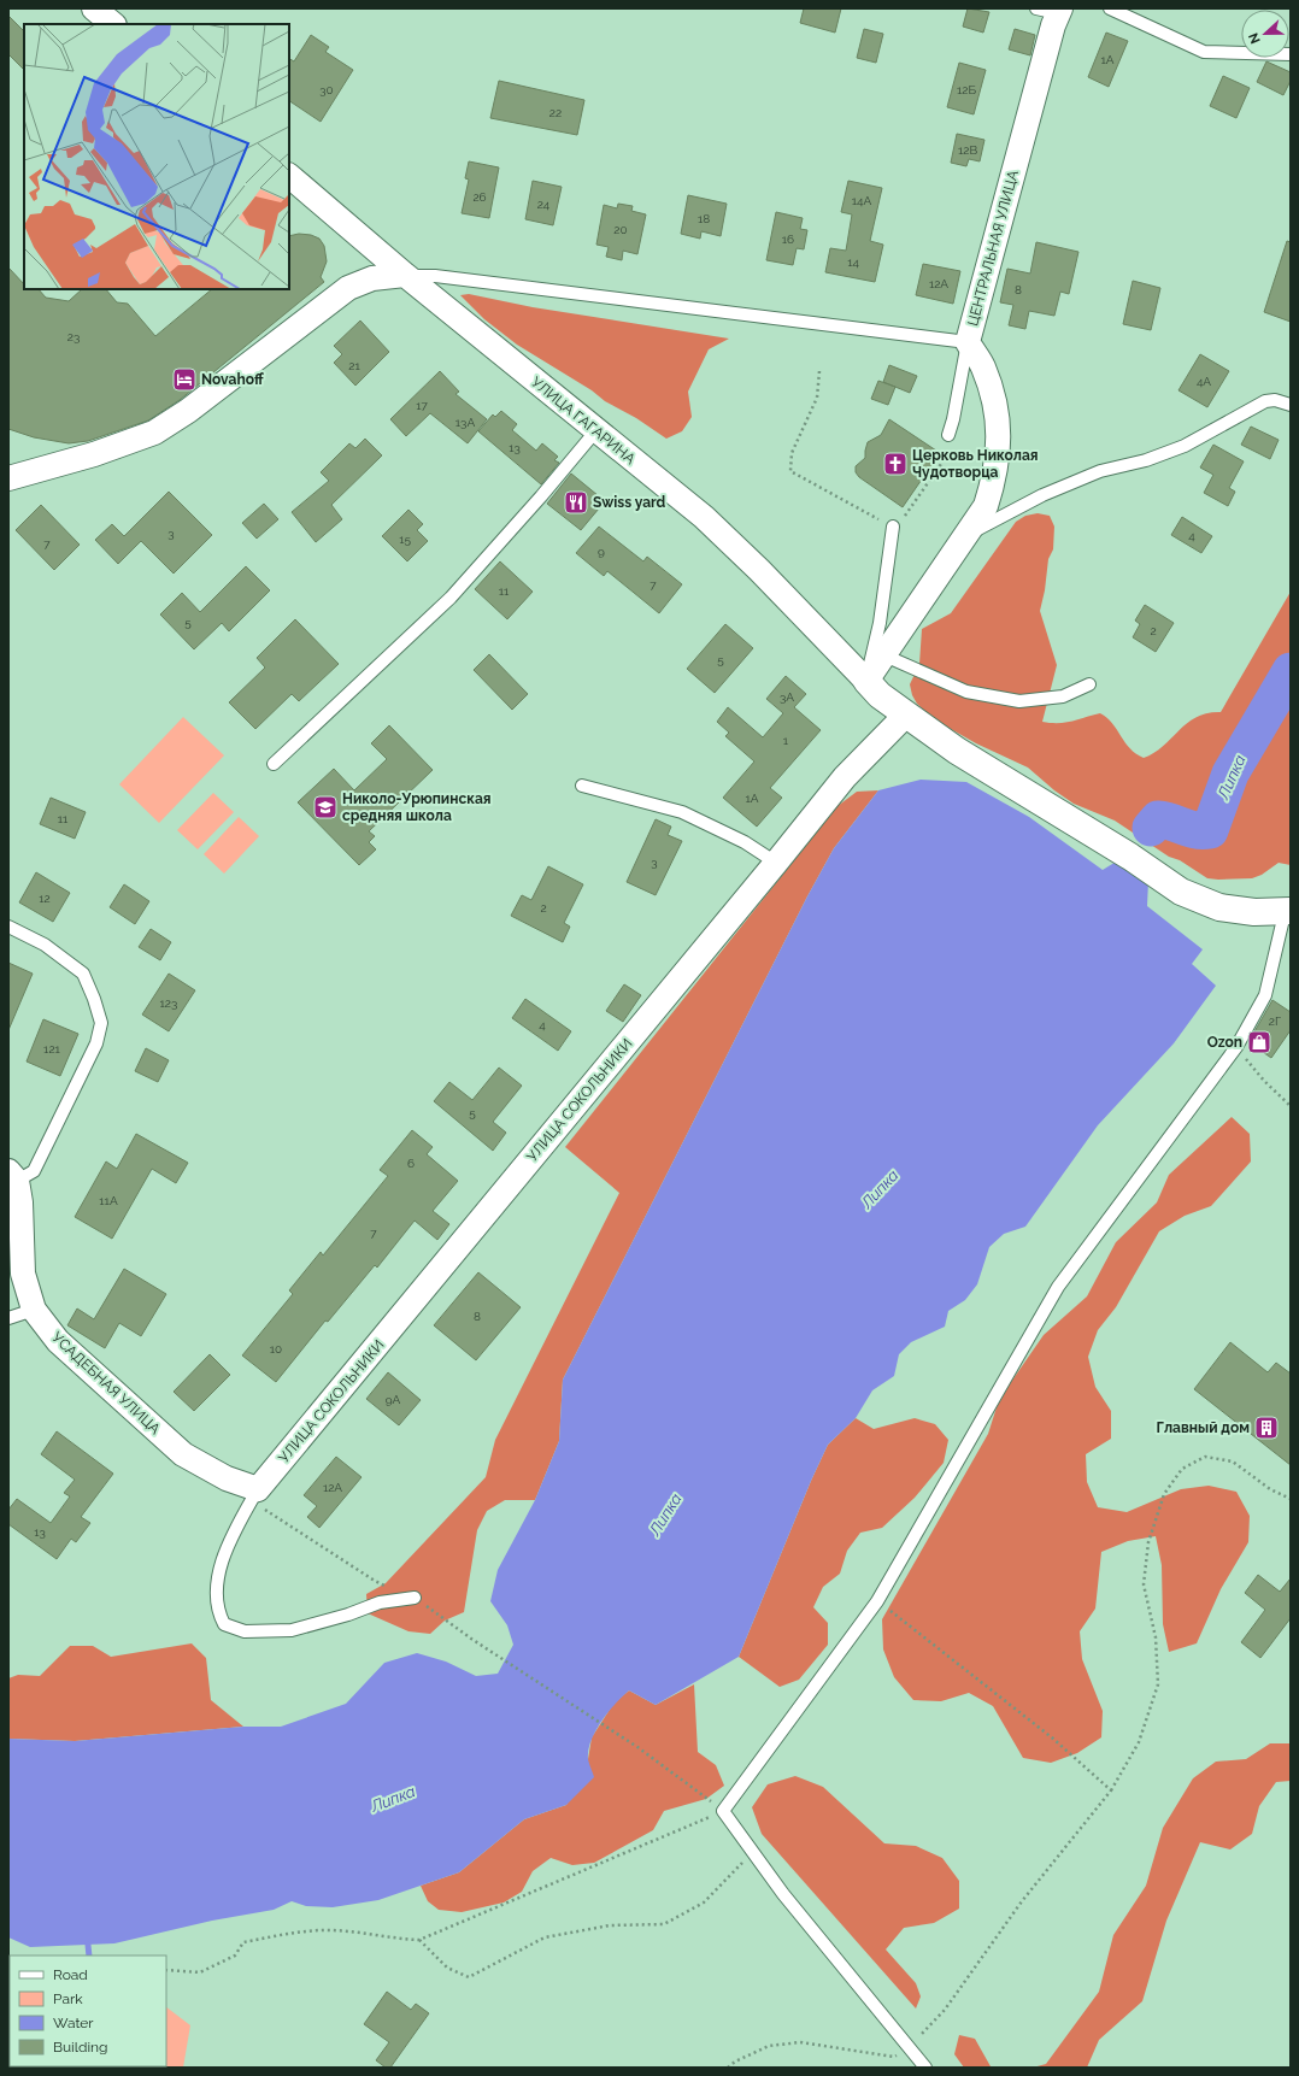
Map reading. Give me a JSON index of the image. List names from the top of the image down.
{
  "streets": {
    "street": [
      "ЦЕНТРАЛЬНАЯ УЛИЦА",
      "УЛИЦА ГАГАРИНА",
      "УЛИЦА СОКОЛЬНИКИ",
      "УСАДЕБНАЯ УЛИЦА"
    ]
  },
  "crossings": [
    ["ЦЕНТРАЛЬНАЯ УЛИЦА", "УЛИЦА ГАГАРИНА"],
    ["УЛИЦА СОКОЛЬНИКИ", "УСАДЕБНАЯ УЛИЦА"]
  ],
  "water": ["Липка"],
  "places": {
    "hotel": ["Novahoff"],
    "church": ["Церковь Николая Чудотворца"],
    "restaurant": ["Swiss yard"],
    "school or university": ["Николо-Урюпинская средняя школа"],
    "shop": ["Ozon"],
    "building": ["Главный дом"]
  },
  "house_numbers": [
    "1А",
    "30",
    "12Б",
    "22",
    "12В",
    "26",
    "14А",
    "24",
    "18",
    "20",
    "16",
    "14",
    "12А",
    "8",
    "23",
    "21",
    "4А",
    "17",
    "13А",
    "13",
    "3",
    "4",
    "15",
    "7",
    "9",
    "7",
    "11",
    "5",
    "2",
    "5",
    "3А",
    "1",
    "1А",
    "11",
    "3",
    "12",
    "2",
    "123",
    "2Г",
    "4",
    "121",
    "5",
    "6",
    "11А",
    "7",
    "8",
    "10",
    "9А",
    "12А",
    "13"
  ],
  "legend": [
    "Road",
    "Park",
    "Water",
    "Building"
  ],
  "north": "left"
}
